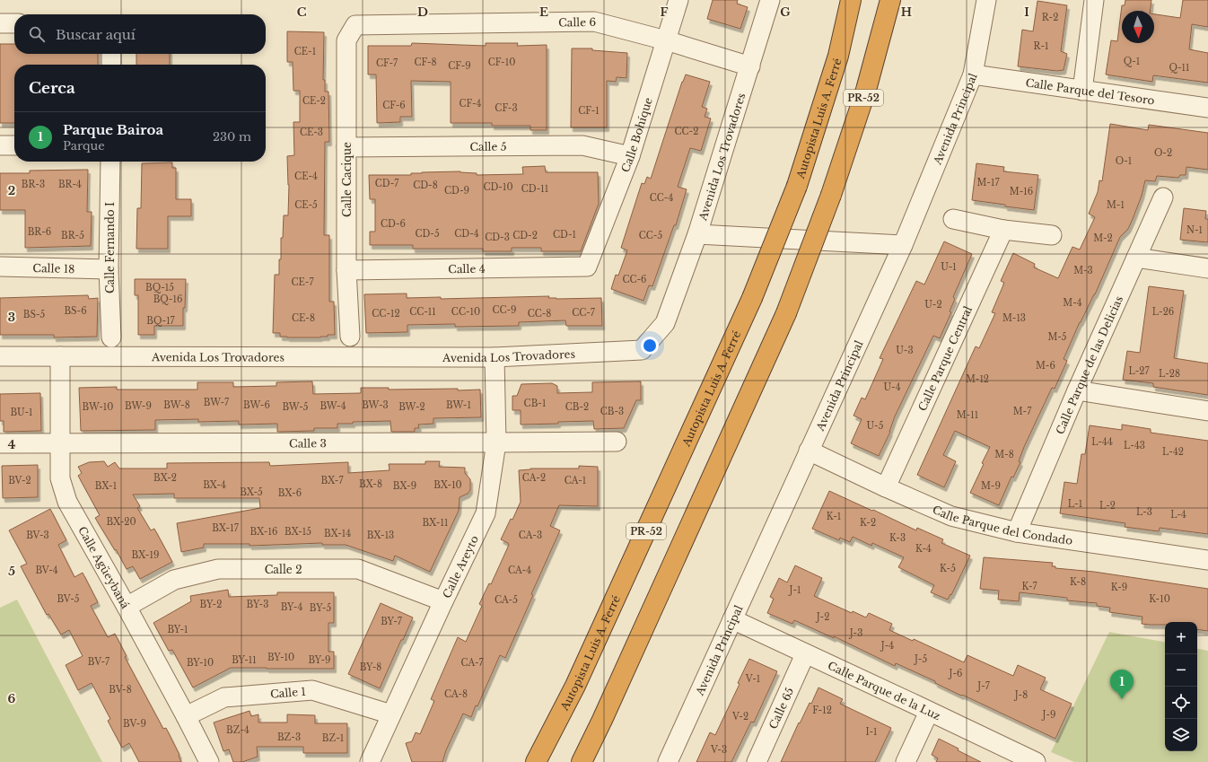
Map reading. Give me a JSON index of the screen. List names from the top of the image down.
{
  "streets": {
    "highway": ["PR-52", "Autopista Luis A. Ferré"],
    "street": [
      "Calle 6",
      "Calle Parque del Tesoro",
      "Avenida Principal",
      "Calle Bohíque",
      "Calle 5",
      "Avenida Los Trovadores",
      "Calle Cacique",
      "Calle Fernando I",
      "Calle 18",
      "Calle 4",
      "Calle Parque Central",
      "Calle Parque de las Delicias",
      "Calle 3",
      "Calle Parque del Condado",
      "Calle Areyto",
      "Calle Agüeybaná",
      "Calle 2",
      "Calle Parque de la Luz",
      "Calle 1",
      "Calle 65"
    ]
  },
  "crossings": [
    ["Calle 6", "Calle Bohíque"],
    ["Calle 6", "Avenida Los Trovadores"],
    ["Calle 6", "Calle Cacique"],
    ["Calle Parque del Tesoro", "Avenida Principal"],
    ["Avenida Principal", "Calle Parque del Condado"],
    ["Avenida Principal", "Calle Parque de la Luz"],
    ["Calle Bohíque", "Calle 5"],
    ["Calle Bohíque", "Calle 4"],
    ["Calle 5", "Calle Cacique"],
    ["Avenida Los Trovadores", "Calle Areyto"],
    ["Avenida Los Trovadores", "Calle Agüeybaná"],
    ["Calle Cacique", "Calle 4"],
    ["Calle Fernando I", "Calle 18"],
    ["Calle Parque Central", "Calle Parque del Condado"],
    ["Calle Parque de las Delicias", "Calle Parque del Condado"],
    ["Calle 3", "Calle Areyto"],
    ["Calle 3", "Calle Agüeybaná"],
    ["Calle Areyto", "Calle 2"],
    ["Calle Areyto", "Calle 1"],
    ["Calle Agüeybaná", "Calle 2"],
    ["Calle Agüeybaná", "Calle 1"],
    ["Calle Parque de la Luz", "Calle 65"]
  ],
  "house_numbers": [
    "R-2",
    "R-1",
    "CE-1",
    "Q-1",
    "CF-8",
    "CF-10",
    "CF-7",
    "CF-9",
    "Q-11",
    "CE-2",
    "CF-4",
    "CF-6",
    "CF-3",
    "CF-1",
    "CC-2",
    "CE-3",
    "O-2",
    "O-1",
    "CE-4",
    "M-17",
    "CD-7",
    "BR-3",
    "BR-4",
    "CD-8",
    "CD-10",
    "CD-11",
    "CD-9",
    "M-16",
    "CC-4",
    "CE-5",
    "M-1",
    "CD-6",
    "N-1",
    "BR-6",
    "CD-5",
    "CD-4",
    "CD-1",
    "BR-5",
    "CD-2",
    "CC-5",
    "CD-3",
    "M-2",
    "U-1",
    "M-3",
    "CC-6",
    "CE-7",
    "BQ-15",
    "BQ-16",
    "M-4",
    "U-2",
    "CC-9",
    "BS-6",
    "CC-11",
    "CC-10",
    "L-26",
    "CC-7",
    "CC-12",
    "CC-8",
    "BS-5",
    "CE-8",
    "M-13",
    "BQ-17",
    "M-5",
    "U-3",
    "M-6",
    "L-27",
    "L-28",
    "M-12",
    "U-4",
    "BW-7",
    "CB-1",
    "BW-8",
    "BW-6",
    "BW-3",
    "BW-1",
    "BW-9",
    "BW-4",
    "BW-10",
    "BW-5",
    "BW-2",
    "CB-2",
    "CB-3",
    "M-7",
    "BU-1",
    "M-11",
    "U-5",
    "L-44",
    "L-43",
    "L-42",
    "M-8",
    "BX-2",
    "CA-2",
    "BV-2",
    "BX-7",
    "CA-1",
    "BX-8",
    "BX-4",
    "BX-10",
    "BX-1",
    "BX-9",
    "M-9",
    "BX-5",
    "BX-6",
    "L-1",
    "L-2",
    "L-3",
    "L-4",
    "K-1",
    "BX-20",
    "BX-11",
    "K-2",
    "BX-17",
    "BX-16",
    "BX-15",
    "BX-14",
    "BV-3",
    "BX-13",
    "CA-3",
    "K-3",
    "K-4",
    "BX-19",
    "K-5",
    "BV-4",
    "CA-4",
    "K-8",
    "K-7",
    "K-9",
    "J-1",
    "BV-5",
    "K-10",
    "CA-5",
    "BY-2",
    "BY-3",
    "BY-4",
    "BY-5",
    "J-2",
    "BY-7",
    "BY-1",
    "J-3",
    "J-4",
    "BY-10",
    "J-5",
    "BY-11",
    "BY-9",
    "BV-7",
    "BY-10",
    "CA-7",
    "BY-8",
    "J-6",
    "V-1",
    "J-7",
    "BV-8",
    "CA-8",
    "J-8",
    "F-12",
    "J-9",
    "V-2",
    "BV-9",
    "BZ-4",
    "I-1",
    "BZ-3",
    "BZ-1",
    "V-3"
  ],
  "north": "bottom",
  "page": {
    "search": "Buscar aquí",
    "heading": "Cerca",
    "list": [
      {
        "mark": "1",
        "name": "Parque Bairoa",
        "note": "Parque",
        "value": "230 m"
      }
    ],
    "map_buttons": ["+", "−"],
    "pins": "1"
  },
  "grid": {
    "columns": [
      "C",
      "D",
      "E",
      "F",
      "G",
      "H",
      "I"
    ],
    "rows": [
      "2",
      "3",
      "4",
      "5",
      "6"
    ]
  }
}
